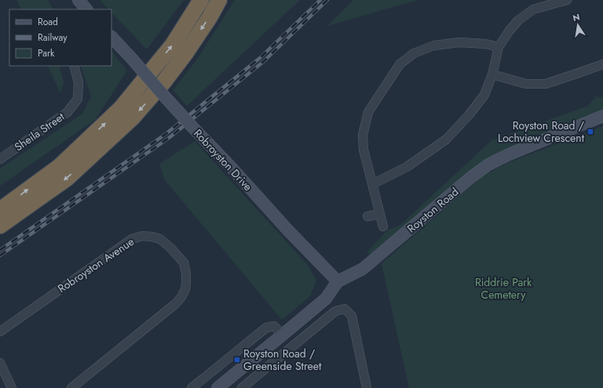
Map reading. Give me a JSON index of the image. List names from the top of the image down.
{
  "streets": {
    "main road": ["Robroyston Drive", "Royston Road"],
    "street": ["Sheila Street", "Robroyston Avenue"]
  },
  "crossings": [
    ["Robroyston Drive", "Royston Road"]
  ],
  "parks": ["Riddrie Park Cemetery"],
  "places": {
    "transit": ["Royston Road / Lochview Crescent", "Royston Road / Greenside Street"]
  },
  "legend": ["Road", "Railway", "Park"],
  "north": "top"
}
